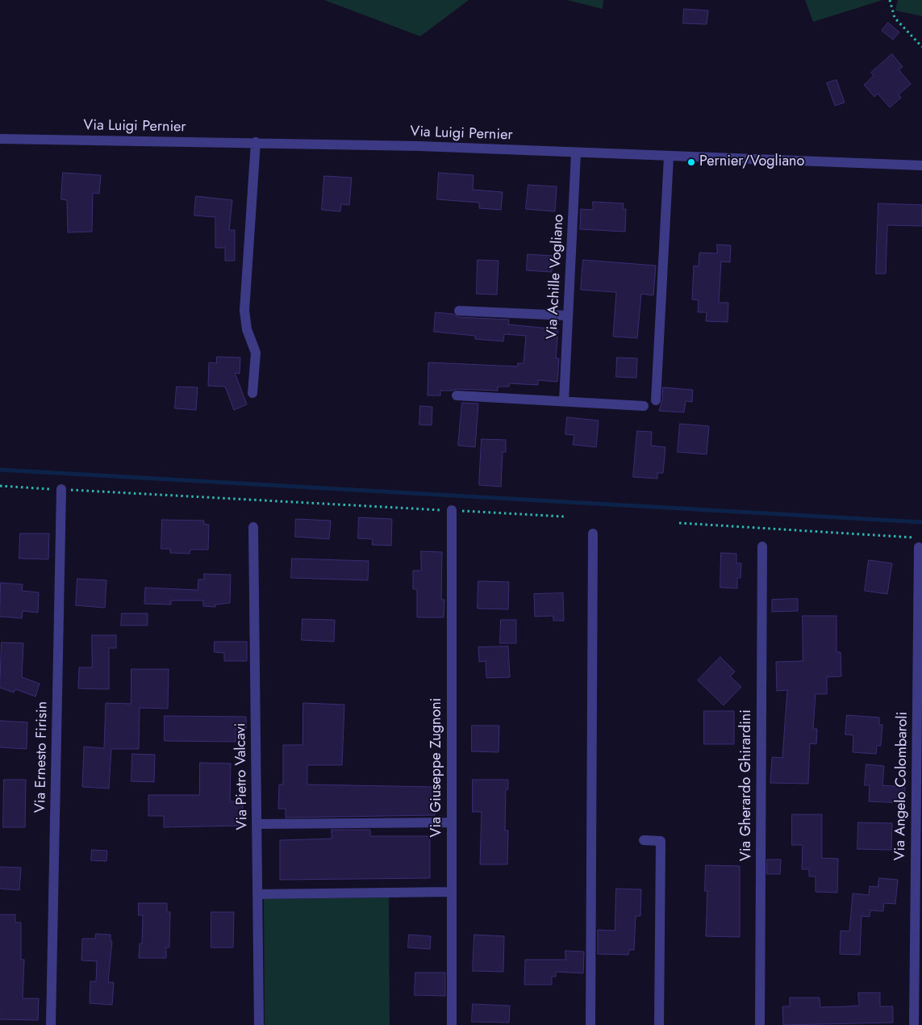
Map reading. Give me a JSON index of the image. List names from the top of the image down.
{
  "streets": {
    "street": [
      "Via Luigi Pernier",
      "Via Achille Vogliano",
      "Via Ernesto Firisin",
      "Via Giuseppe Zugnoni",
      "Via Pietro Valcavi",
      "Via Gherardo Ghirardini",
      "Via Angelo Colombaroli"
    ]
  },
  "crossings": [
    ["Via Luigi Pernier", "Via Achille Vogliano"]
  ],
  "places": ["Pernier/Vogliano"]
}
